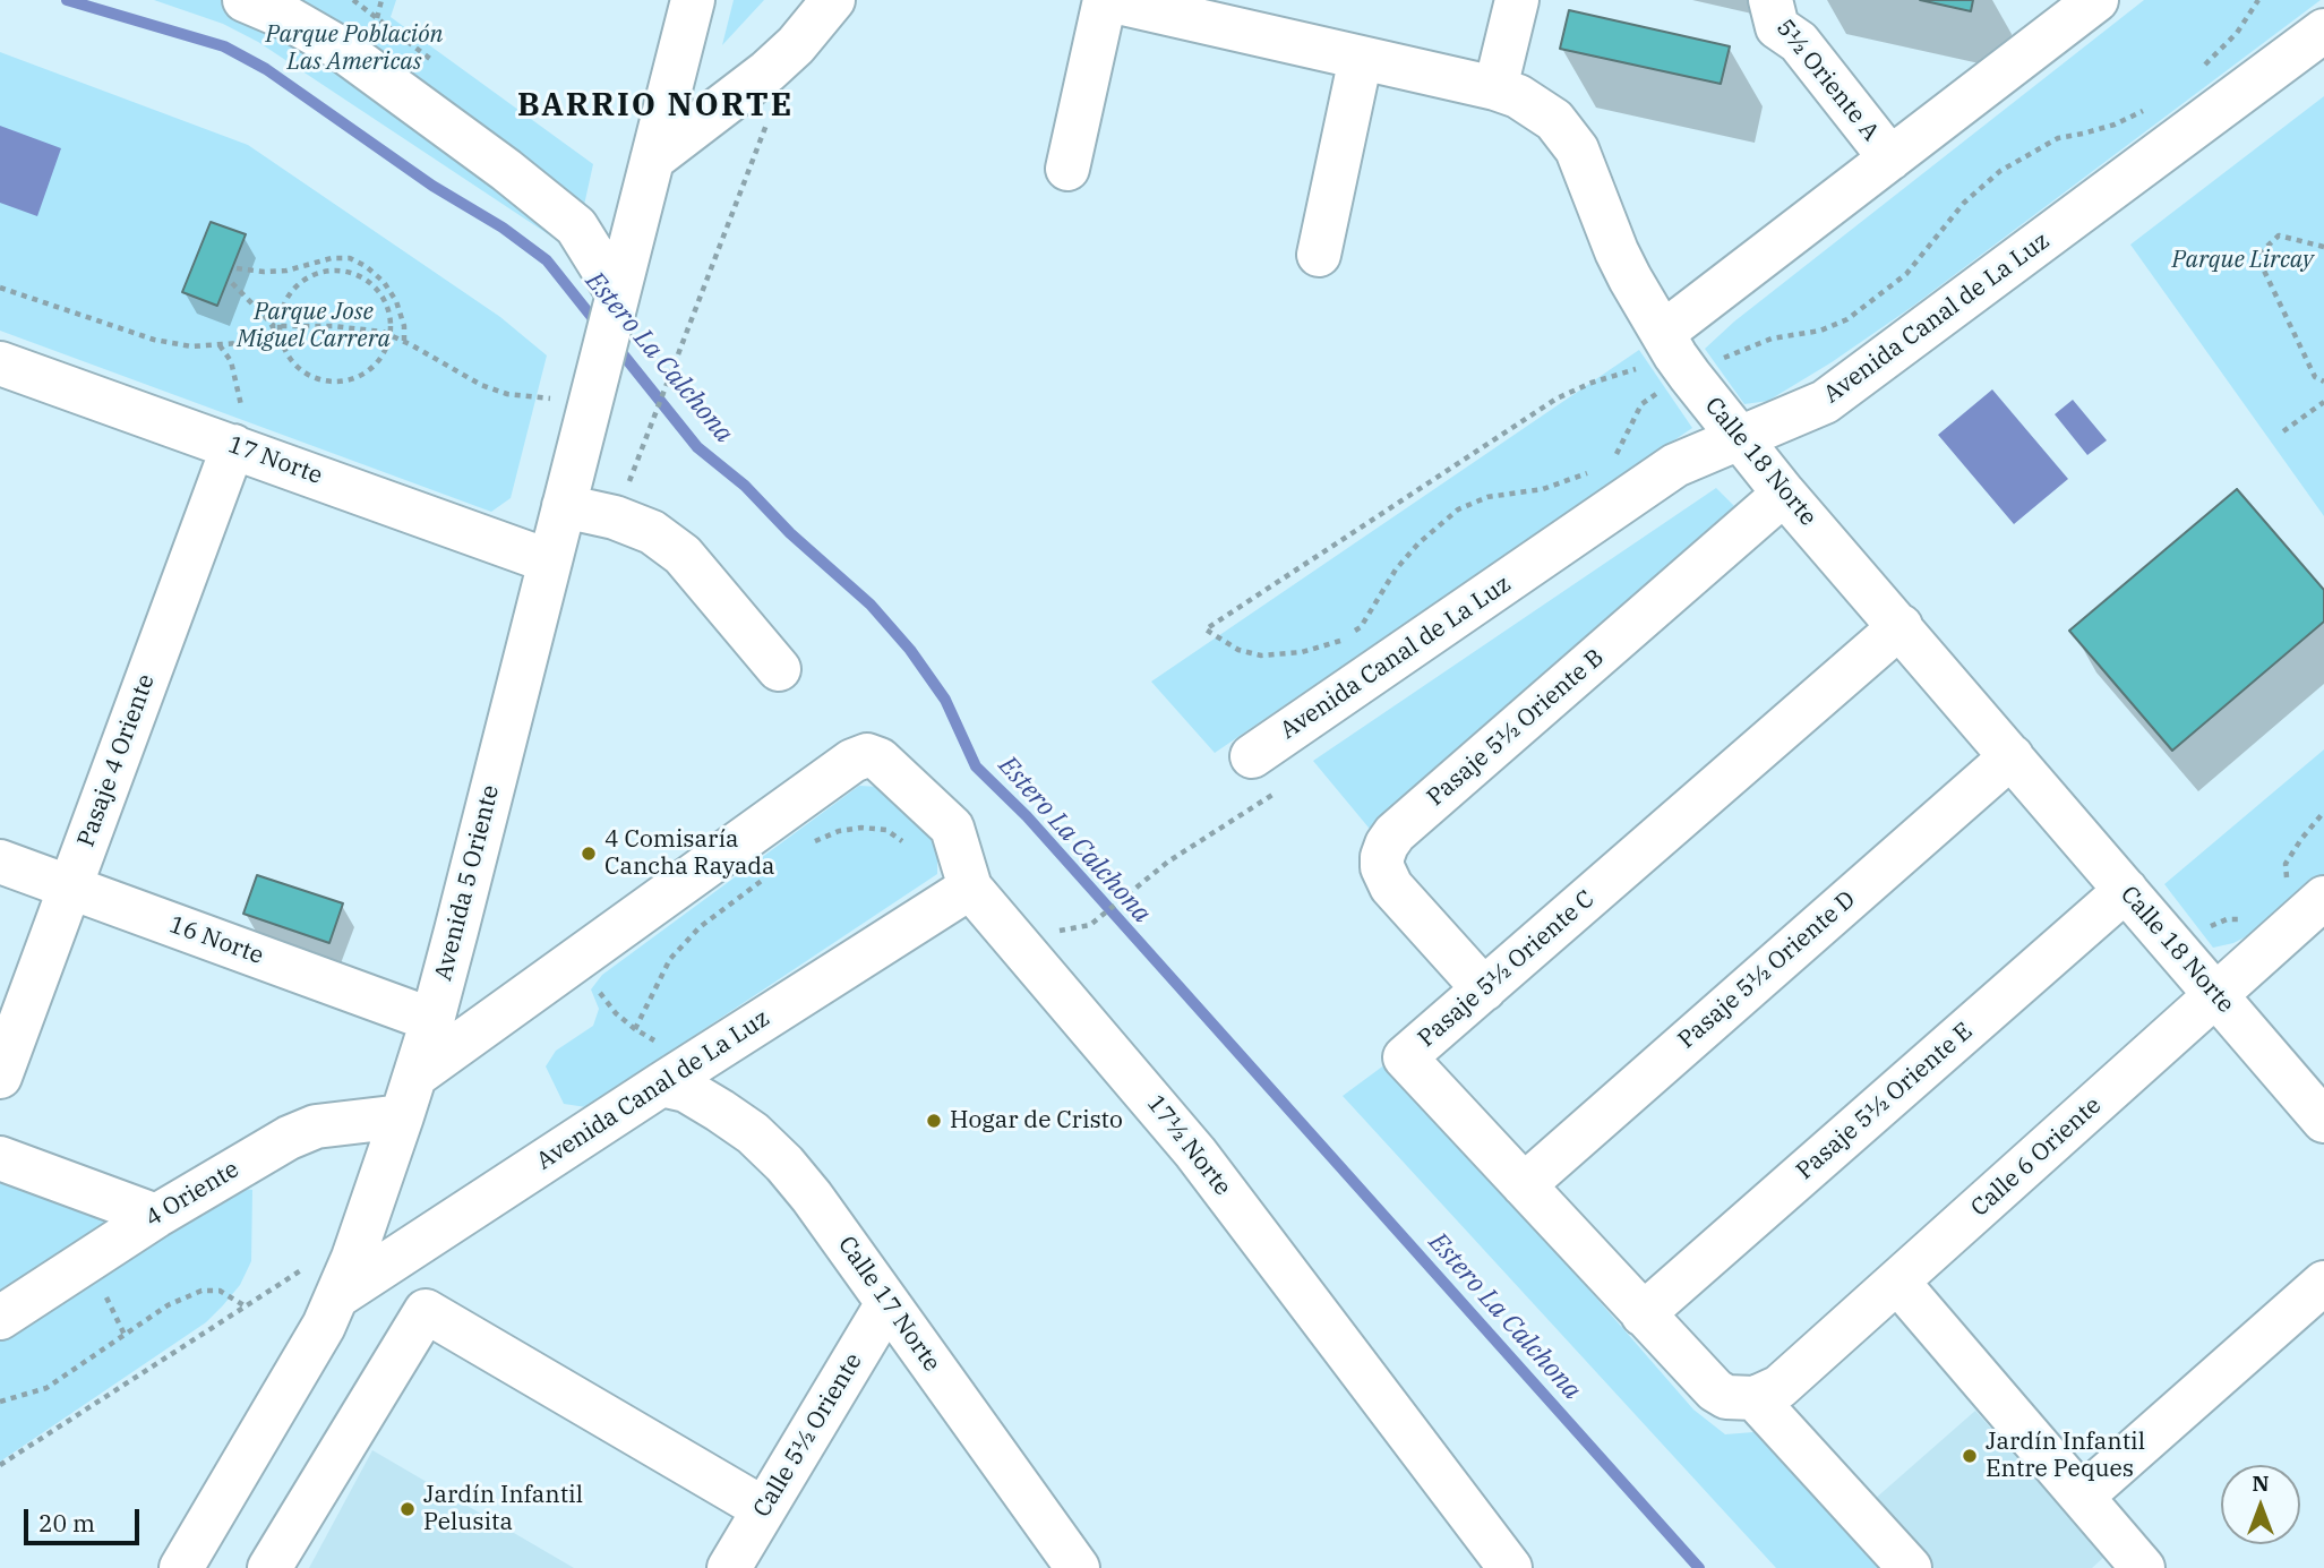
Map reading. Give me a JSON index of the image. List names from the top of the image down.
{
  "streets": {
    "street": [
      "5½ Oriente A",
      "Avenida Canal de La Luz",
      "17 Norte",
      "Calle 18 Norte",
      "Pasaje 5½ Oriente B",
      "Pasaje 4 Oriente",
      "Avenida 5 Oriente",
      "16 Norte",
      "Pasaje 5½ Oriente C",
      "Pasaje 5½ Oriente D",
      "Pasaje 5½ Oriente E",
      "17½ Norte",
      "Calle 6 Oriente",
      "4 Oriente",
      "Calle 17 Norte",
      "Calle 5½ Oriente"
    ]
  },
  "crossings": [
    ["Avenida Canal de La Luz", "Calle 18 Norte"],
    ["Avenida Canal de La Luz", "Avenida 5 Oriente"],
    ["Avenida Canal de La Luz", "17½ Norte"],
    ["Avenida Canal de La Luz", "Calle 17 Norte"],
    ["17 Norte", "Pasaje 4 Oriente"],
    ["17 Norte", "Avenida 5 Oriente"],
    ["Calle 18 Norte", "Pasaje 5½ Oriente B"],
    ["Calle 18 Norte", "Pasaje 5½ Oriente C"],
    ["Calle 18 Norte", "Pasaje 5½ Oriente D"],
    ["Calle 18 Norte", "Pasaje 5½ Oriente E"],
    ["Calle 18 Norte", "Calle 6 Oriente"],
    ["Pasaje 5½ Oriente B", "Pasaje 5½ Oriente C"],
    ["Pasaje 4 Oriente", "16 Norte"],
    ["Avenida 5 Oriente", "16 Norte"],
    ["Avenida 5 Oriente", "4 Oriente"],
    ["Pasaje 5½ Oriente C", "Pasaje 5½ Oriente D"],
    ["Pasaje 5½ Oriente C", "Pasaje 5½ Oriente E"],
    ["Pasaje 5½ Oriente C", "Calle 6 Oriente"],
    ["Calle 17 Norte", "Calle 5½ Oriente"]
  ],
  "districts": ["BARRIO NORTE"],
  "water": ["Estero La Calchona"],
  "parks": ["Parque Población Las Americas", "Parque Lircay", "Parque Jose Miguel Carrera"],
  "places": [
    "4 Comisaría Cancha Rayada",
    "Hogar de Cristo",
    "Jardín Infantil Entre Peques",
    "Jardín Infantil Pelusita"
  ],
  "scale_bar": "20 m",
  "north": "top"
}
